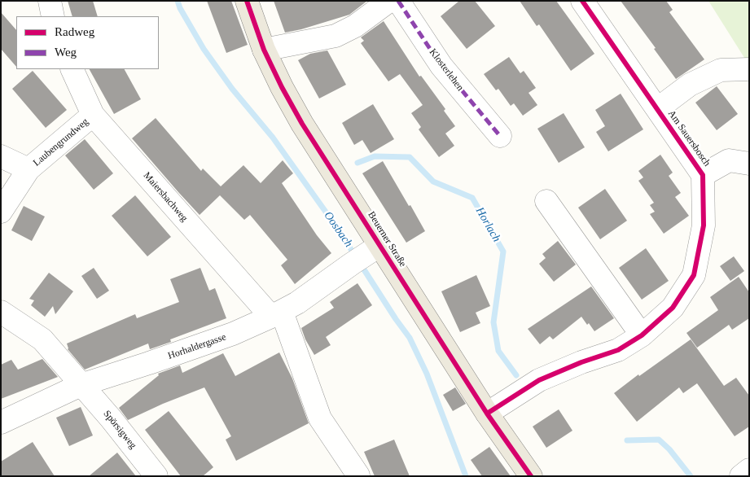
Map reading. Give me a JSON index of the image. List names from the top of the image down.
{
  "streets": {
    "main road": ["Beuerner Straße"],
    "street": [
      "Klosterlehen",
      "Am Sauersbosch",
      "Laubengrundweg",
      "Maiersbachweg",
      "Horhaldergasse",
      "Spörsigweg"
    ]
  },
  "crossings": [
    ["Am Sauersbosch", "Beuerner Straße"],
    ["Laubengrundweg", "Maiersbachweg"],
    ["Maiersbachweg", "Horhaldergasse"],
    ["Beuerner Straße", "Horhaldergasse"],
    ["Horhaldergasse", "Spörsigweg"]
  ],
  "water": ["Horlach", "Oosbach"],
  "legend": ["Radweg", "Weg"]
}
